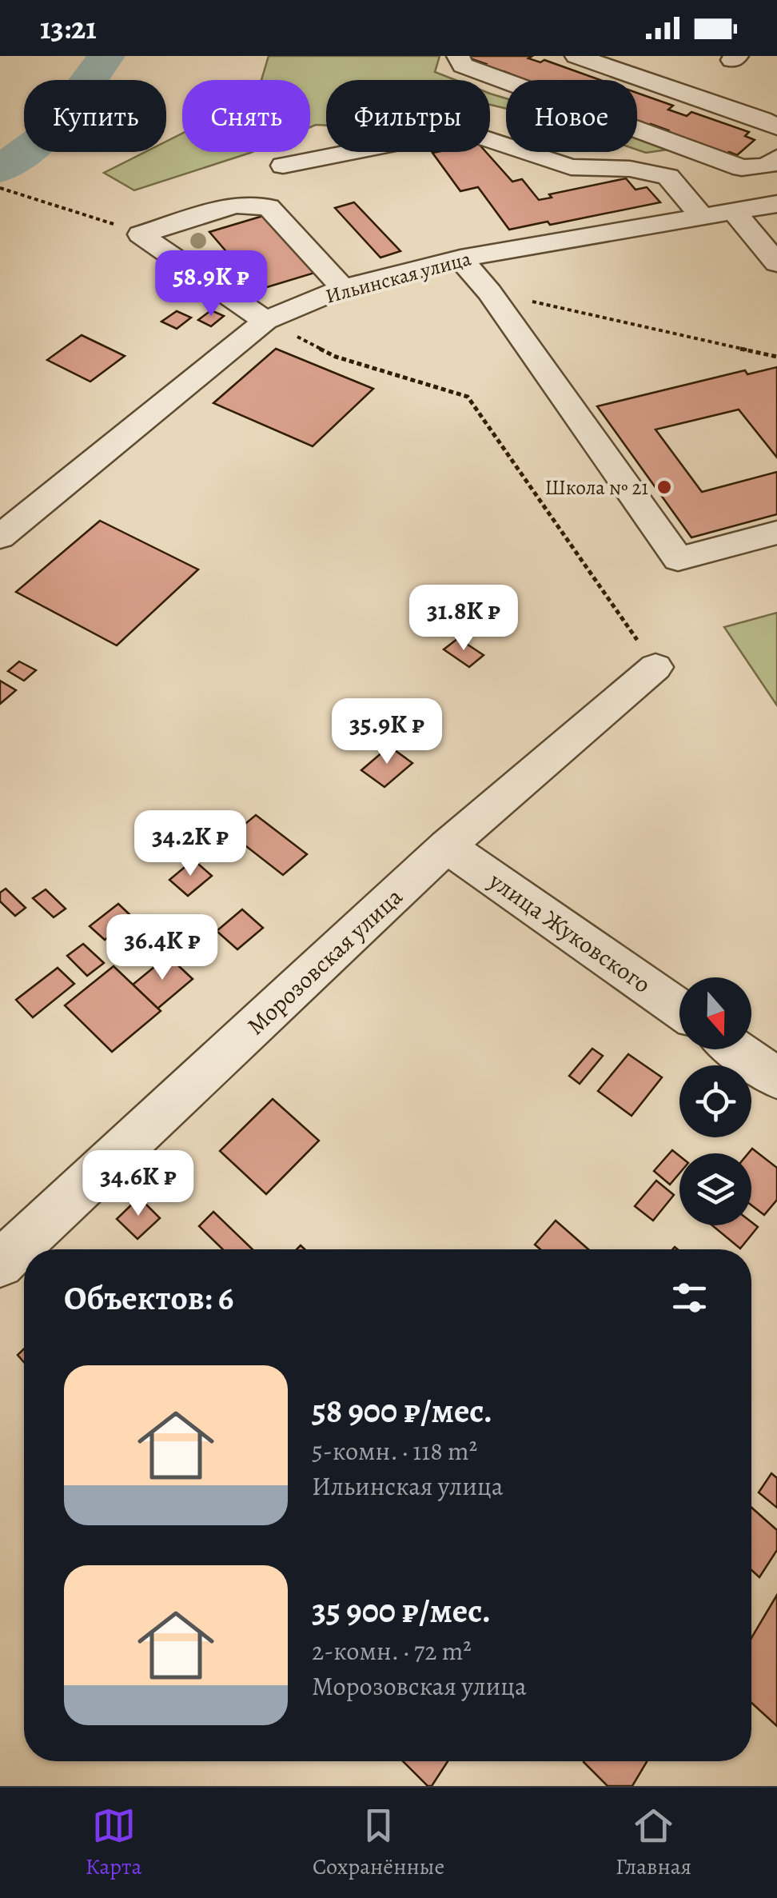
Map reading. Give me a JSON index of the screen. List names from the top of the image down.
{
  "streets": {
    "street": ["Ильинская улица", "улица Жуковского", "Морозовская улица"]
  },
  "crossings": [
    ["улица Жуковского", "Морозовская улица"]
  ],
  "places": ["Школа № 21"],
  "north": "bottom",
  "page": {
    "status": "13:21",
    "chip": [
      "Купить",
      "Снять",
      "Фильтры",
      "Новое"
    ],
    "price": [
      "58.9K ₽",
      "31.8K ₽",
      "35.9K ₽",
      "34.2K ₽",
      "36.4K ₽",
      "34.6K ₽"
    ],
    "heading": "Объектов: 6",
    "list": [
      {
        "name": "58 900 ₽/мес.",
        "note": "5-комн. · 118 m² · Ильинская улица"
      },
      {
        "name": "35 900 ₽/мес.",
        "note": "2-комн. · 72 m² · Морозовская улица"
      }
    ],
    "tabs": ["Карта", "Сохранённые", "Главная"]
  }
}
